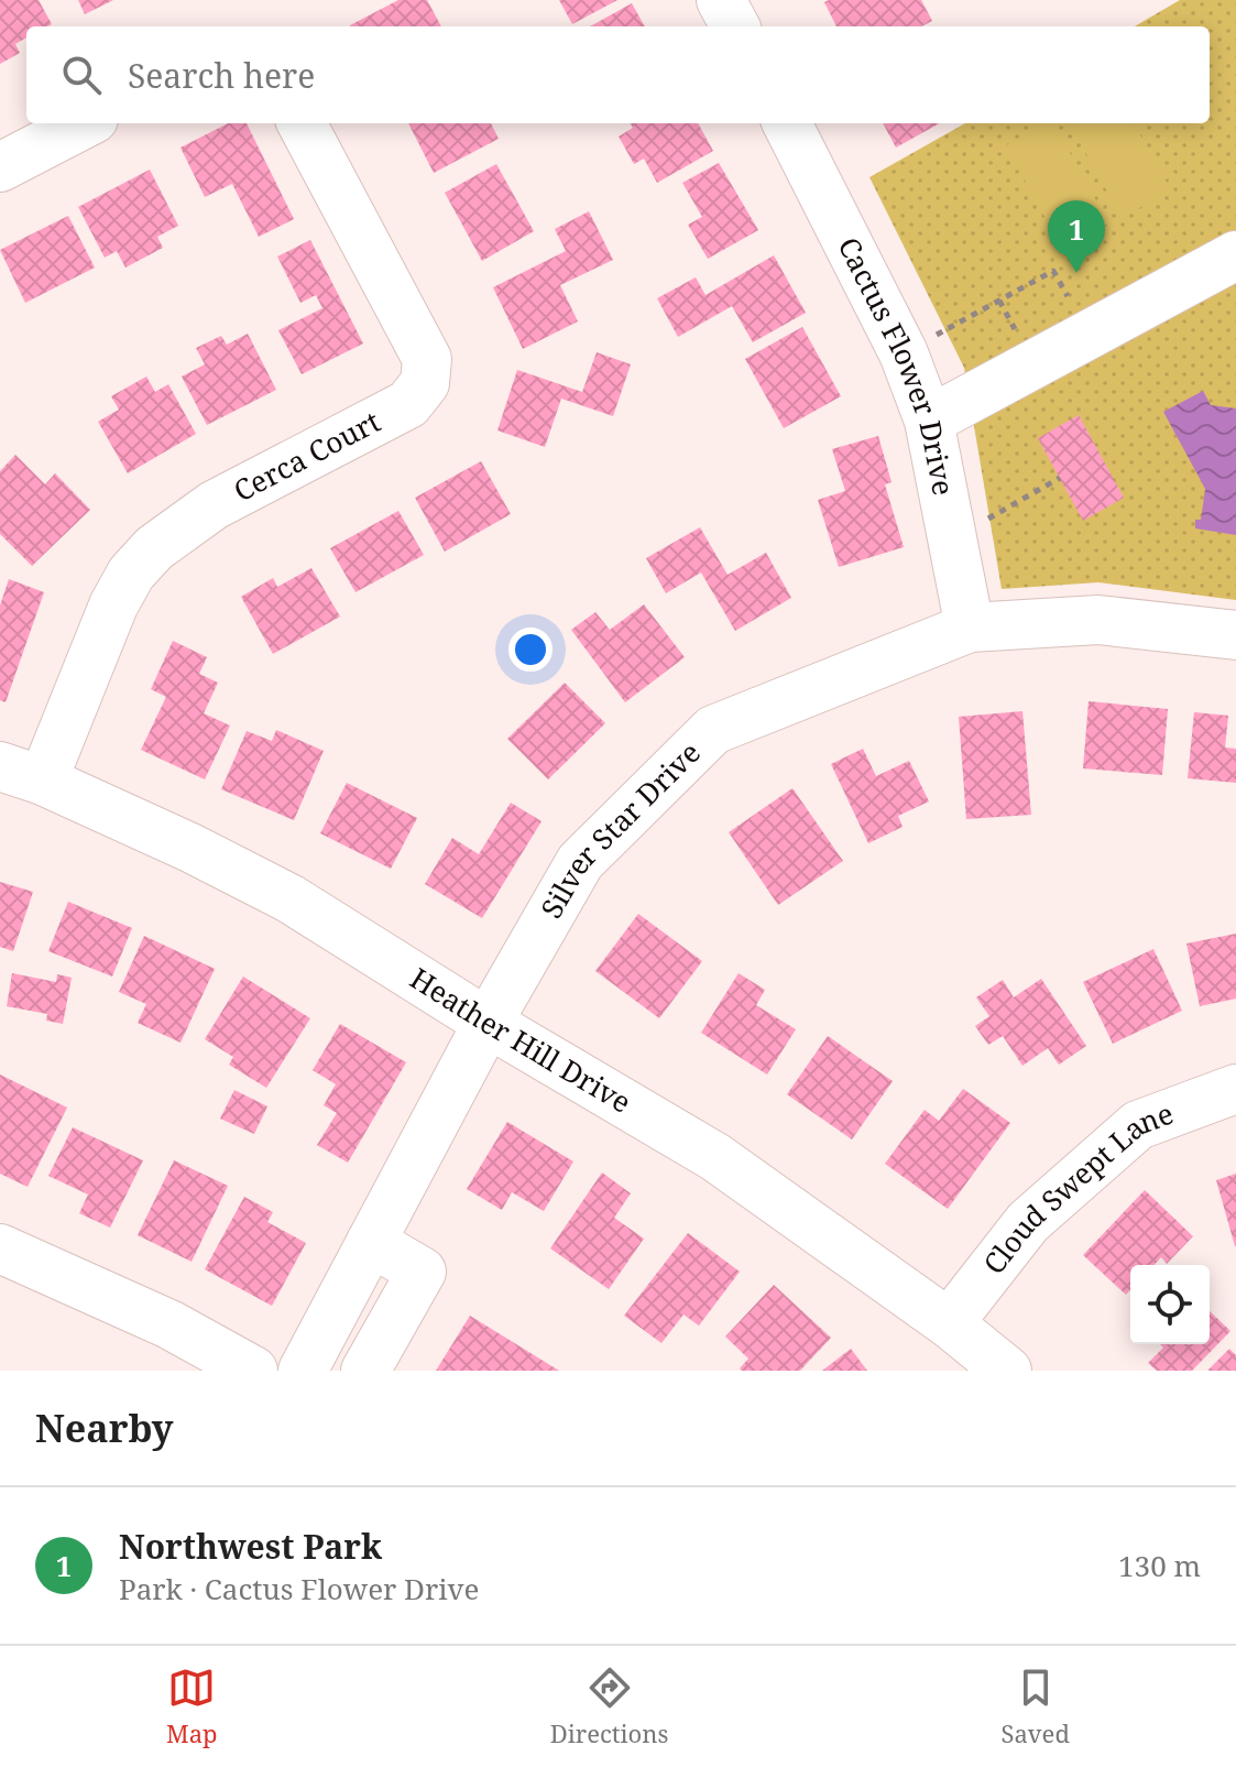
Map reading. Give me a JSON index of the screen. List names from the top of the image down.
{
  "streets": {
    "street": [
      "Cactus Flower Drive",
      "Cerca Court",
      "Silver Star Drive",
      "Heather Hill Drive",
      "Cloud Swept Lane"
    ]
  },
  "crossings": [
    ["Cactus Flower Drive", "Silver Star Drive"],
    ["Cerca Court", "Heather Hill Drive"],
    ["Silver Star Drive", "Heather Hill Drive"],
    ["Heather Hill Drive", "Cloud Swept Lane"]
  ],
  "page": {
    "search": "Search here",
    "pins": "1",
    "heading": "Nearby",
    "list": [
      {
        "mark": "1",
        "name": "Northwest Park",
        "note": "Park · Cactus Flower Drive",
        "value": "130 m"
      }
    ],
    "nav": ["Map", "Directions", "Saved"]
  }
}
